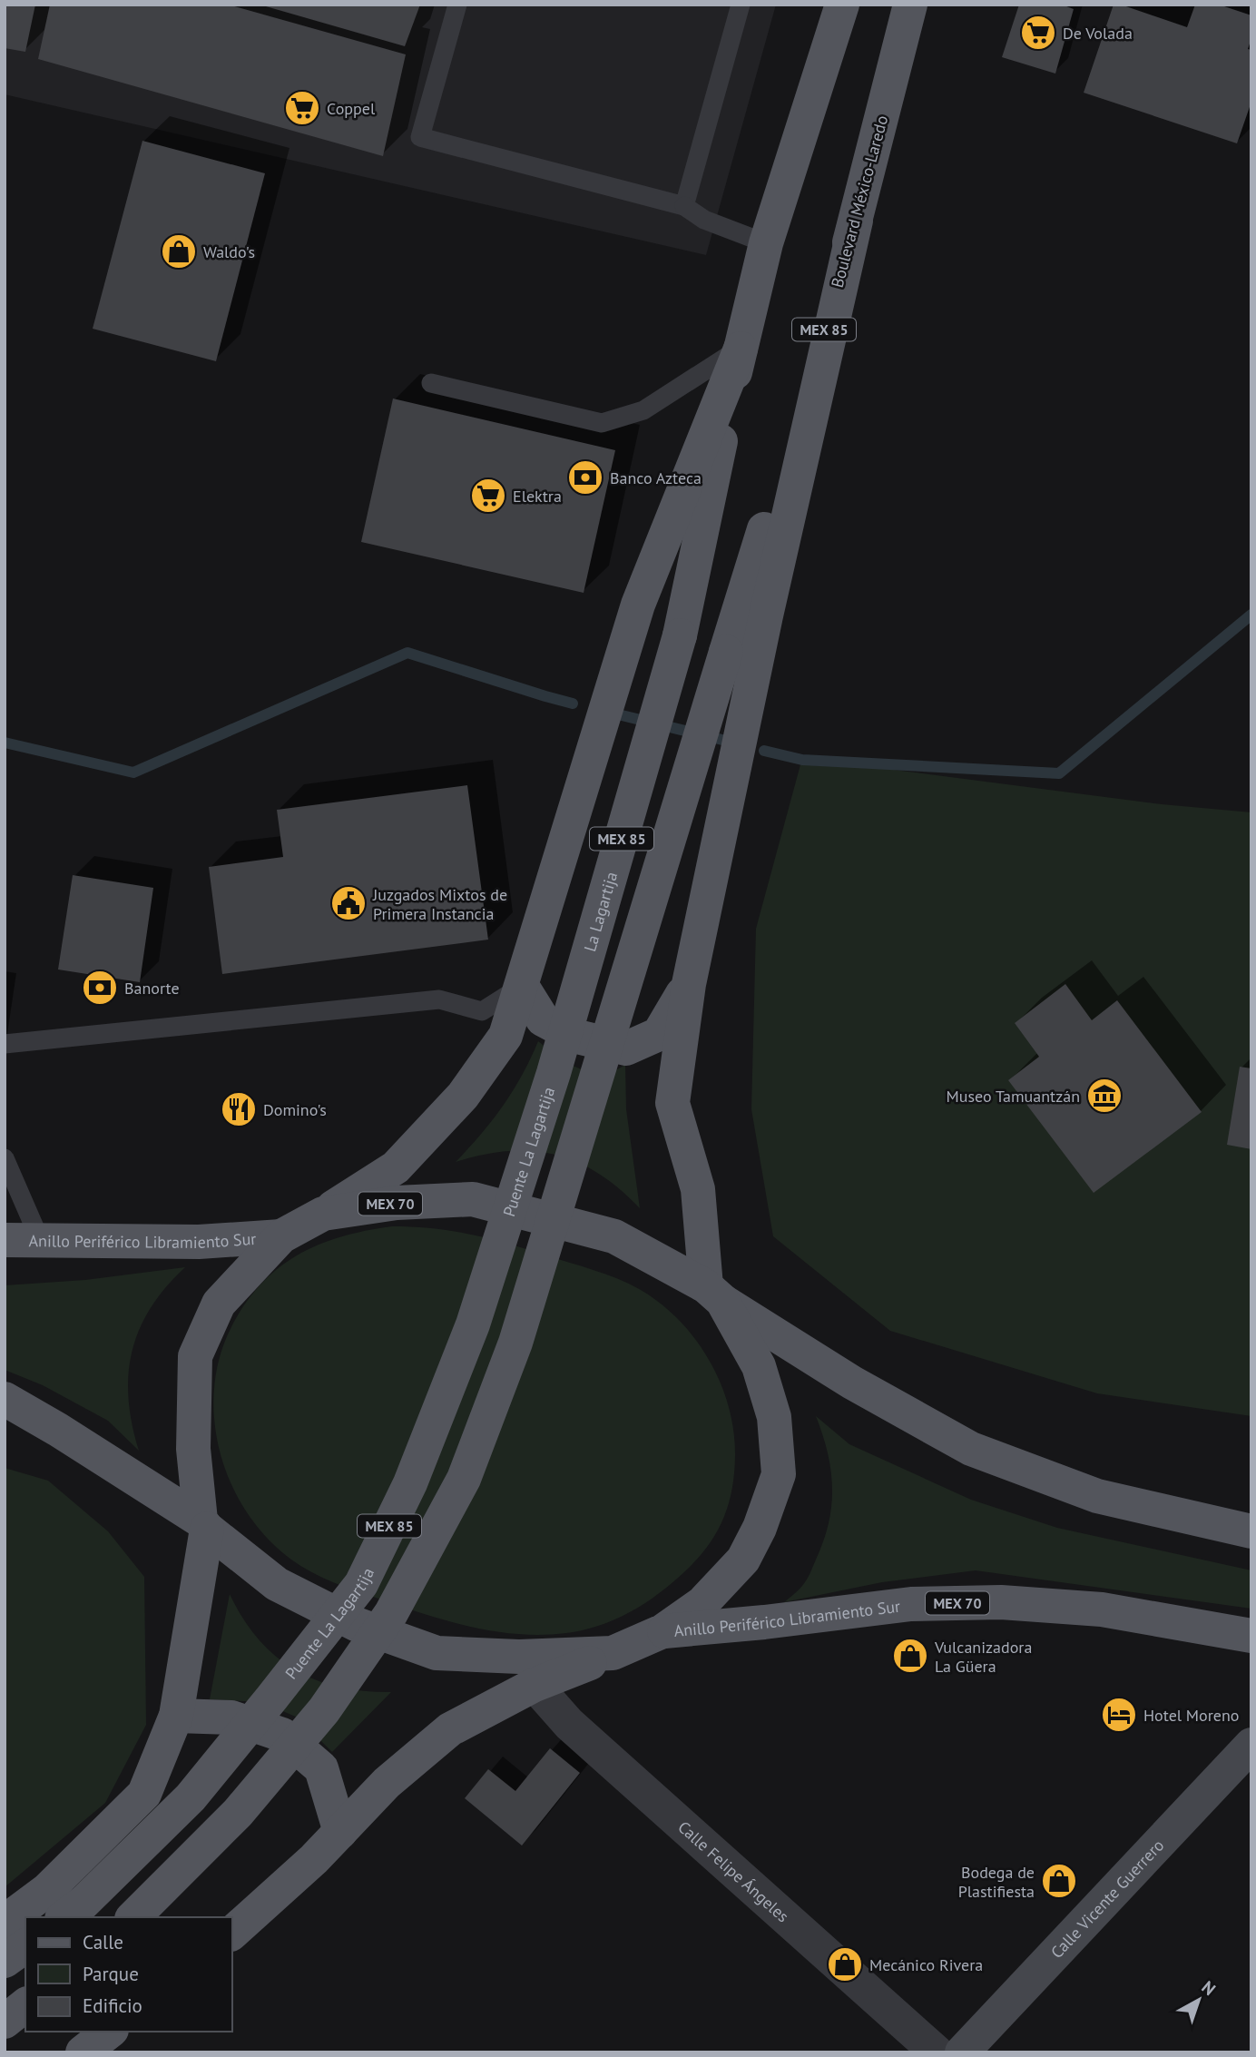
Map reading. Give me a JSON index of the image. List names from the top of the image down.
{
  "streets": {
    "main road": [
      "Boulevard México-Laredo",
      "MEX 85",
      "La Lagartija",
      "Puente La Lagartija",
      "MEX 70",
      "Anillo Periférico Libramiento Sur"
    ],
    "street": ["Calle Felipe Ángeles", "Calle Vicente Guerrero"]
  },
  "crossings": [
    ["MEX 85", "La Lagartija"],
    ["La Lagartija", "Puente La Lagartija"]
  ],
  "places": {
    "supermarket": ["De Volada", "Coppel", "Elektra"],
    "shop": [
      "Waldo's",
      "Vulcanizadora La Güera",
      "Bodega de Plastifiesta",
      "Mecánico Rivera"
    ],
    "bank": ["Banco Azteca", "Banorte"],
    "public building": ["Juzgados Mixtos de Primera Instancia"],
    "museum": ["Museo Tamuantzán"],
    "restaurant": ["Domino's"],
    "hotel": ["Hotel Moreno"]
  },
  "legend": ["Calle", "Parque", "Edificio"],
  "north": "top right"
}
